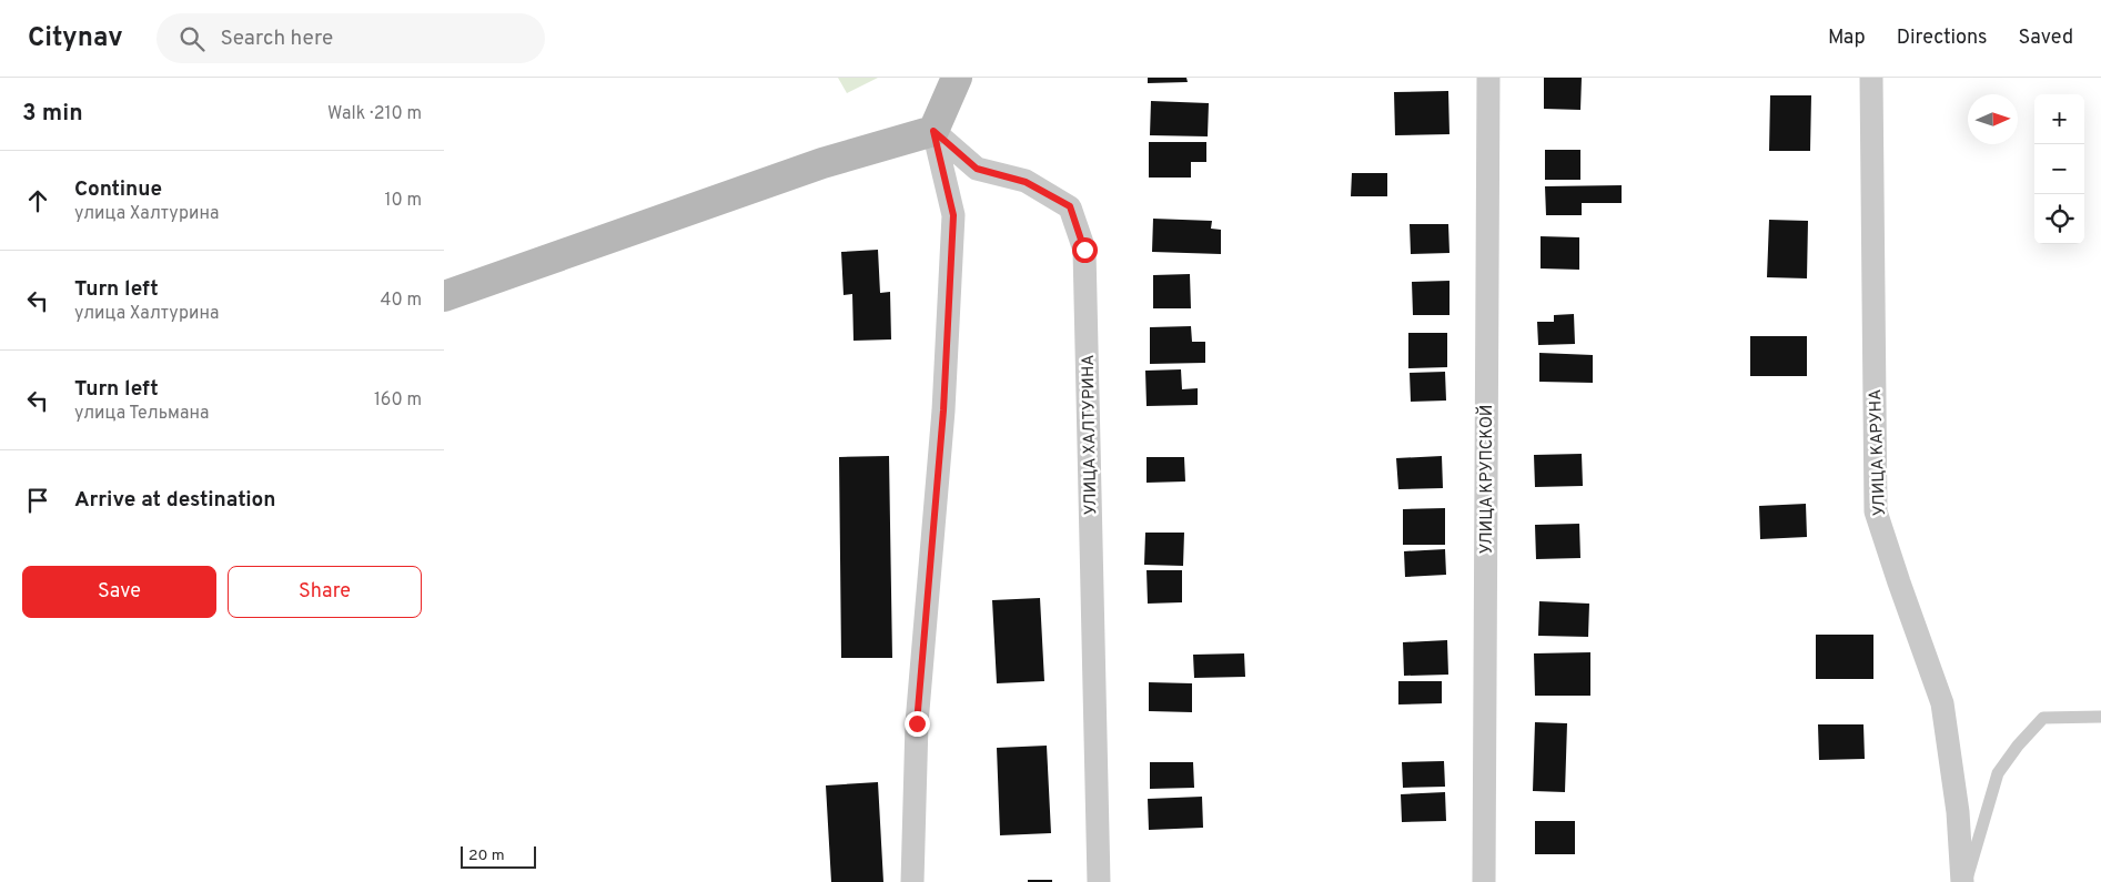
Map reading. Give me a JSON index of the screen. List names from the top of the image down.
{
  "streets": {
    "street": ["УЛИЦА ХАЛТУРИНА", "УЛИЦА КАРУНА", "УЛИЦА КРУПСКОЙ"]
  },
  "scale_bar": "20 m",
  "north": "right",
  "page": {
    "header": "Citynav",
    "search": "Search here",
    "nav": ["Map", "Directions", "Saved"],
    "heading": ["3 min", "Walk · 210 m"],
    "map_buttons": ["+", "−"],
    "list": [
      ["Continue", "улица Халтурина", "10 m"],
      ["Turn left", "улица Халтурина", "40 m"],
      ["Turn left", "улица Тельмана", "160 m"],
      "Arrive at destination"
    ],
    "buttons": ["Save", "Share"],
    "scale": "20 m"
  }
}
